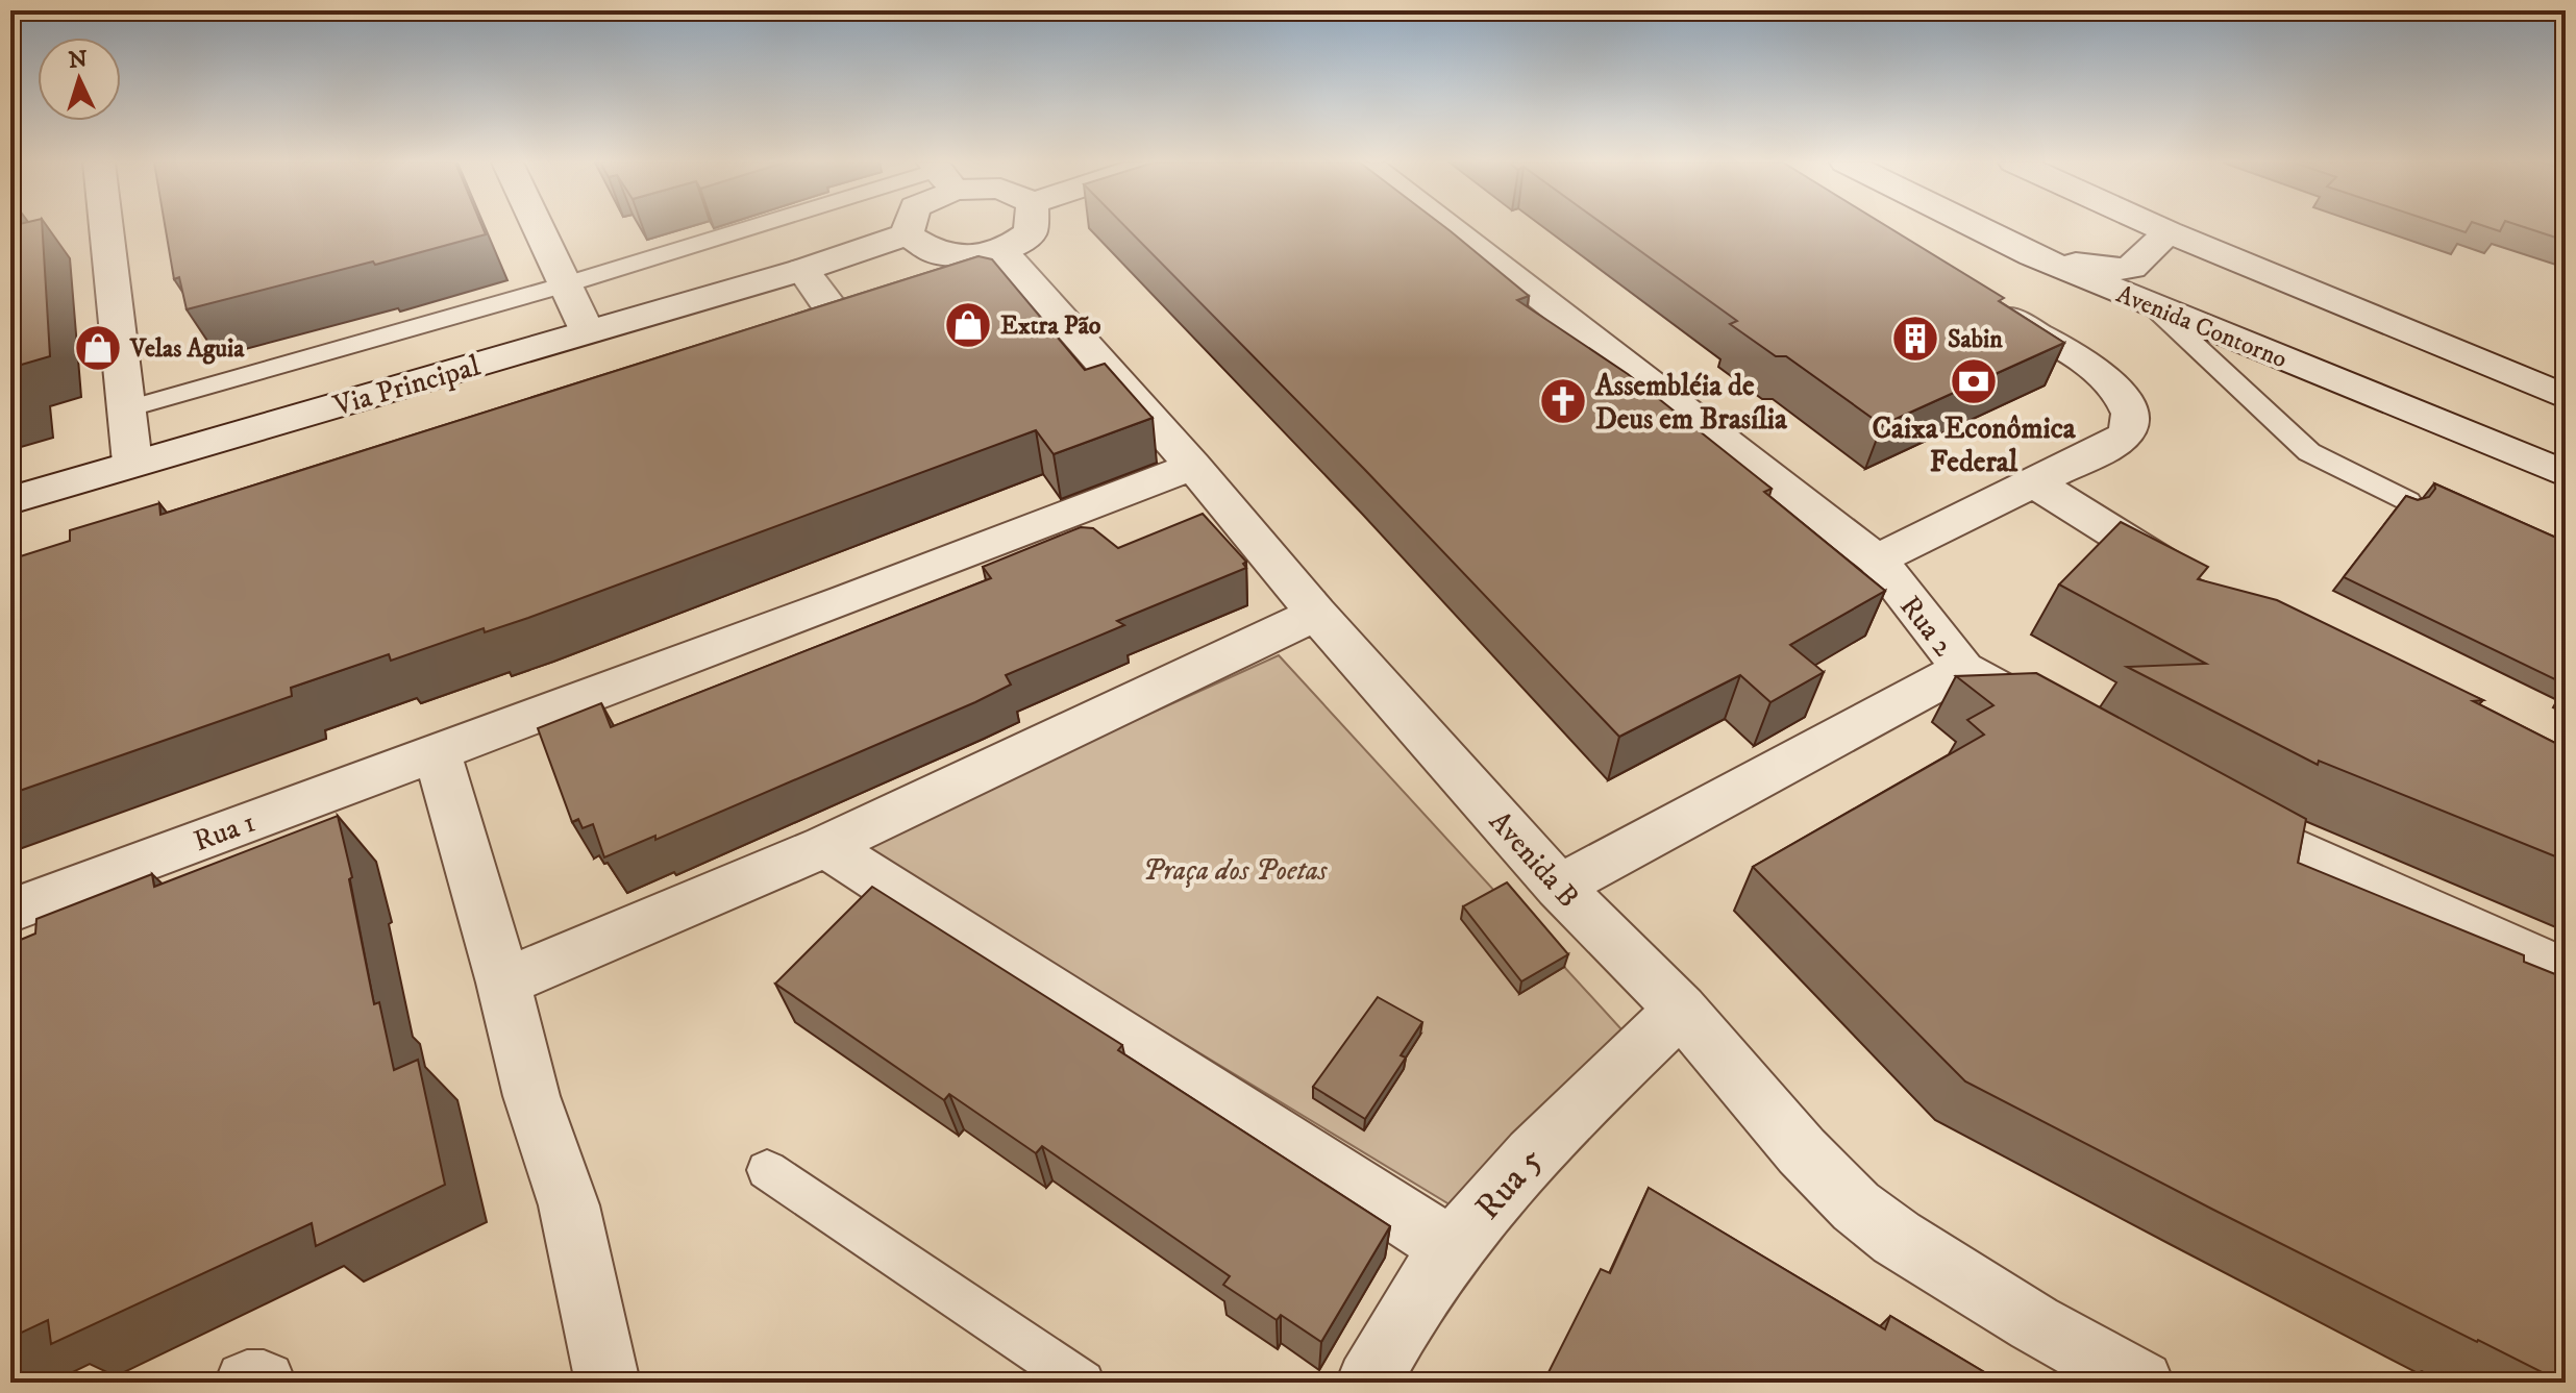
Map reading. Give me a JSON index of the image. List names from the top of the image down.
{
  "streets": {
    "street": [
      "Avenida Contorno",
      "Via Principal",
      "Rua 2",
      "Rua 1",
      "Avenida B",
      "Rua 5"
    ]
  },
  "crossings": [
    ["Rua 1", "Avenida B"],
    ["Avenida B", "Rua 5"]
  ],
  "parks": ["Praça dos Poetas"],
  "places": {
    "shop": ["Extra Pão", "Velas Aguia"],
    "building": ["Sabin"],
    "bank": ["Caixa Econômica Federal"],
    "church": ["Assembléia de Deus em Brasília"]
  },
  "north": "top"
}
